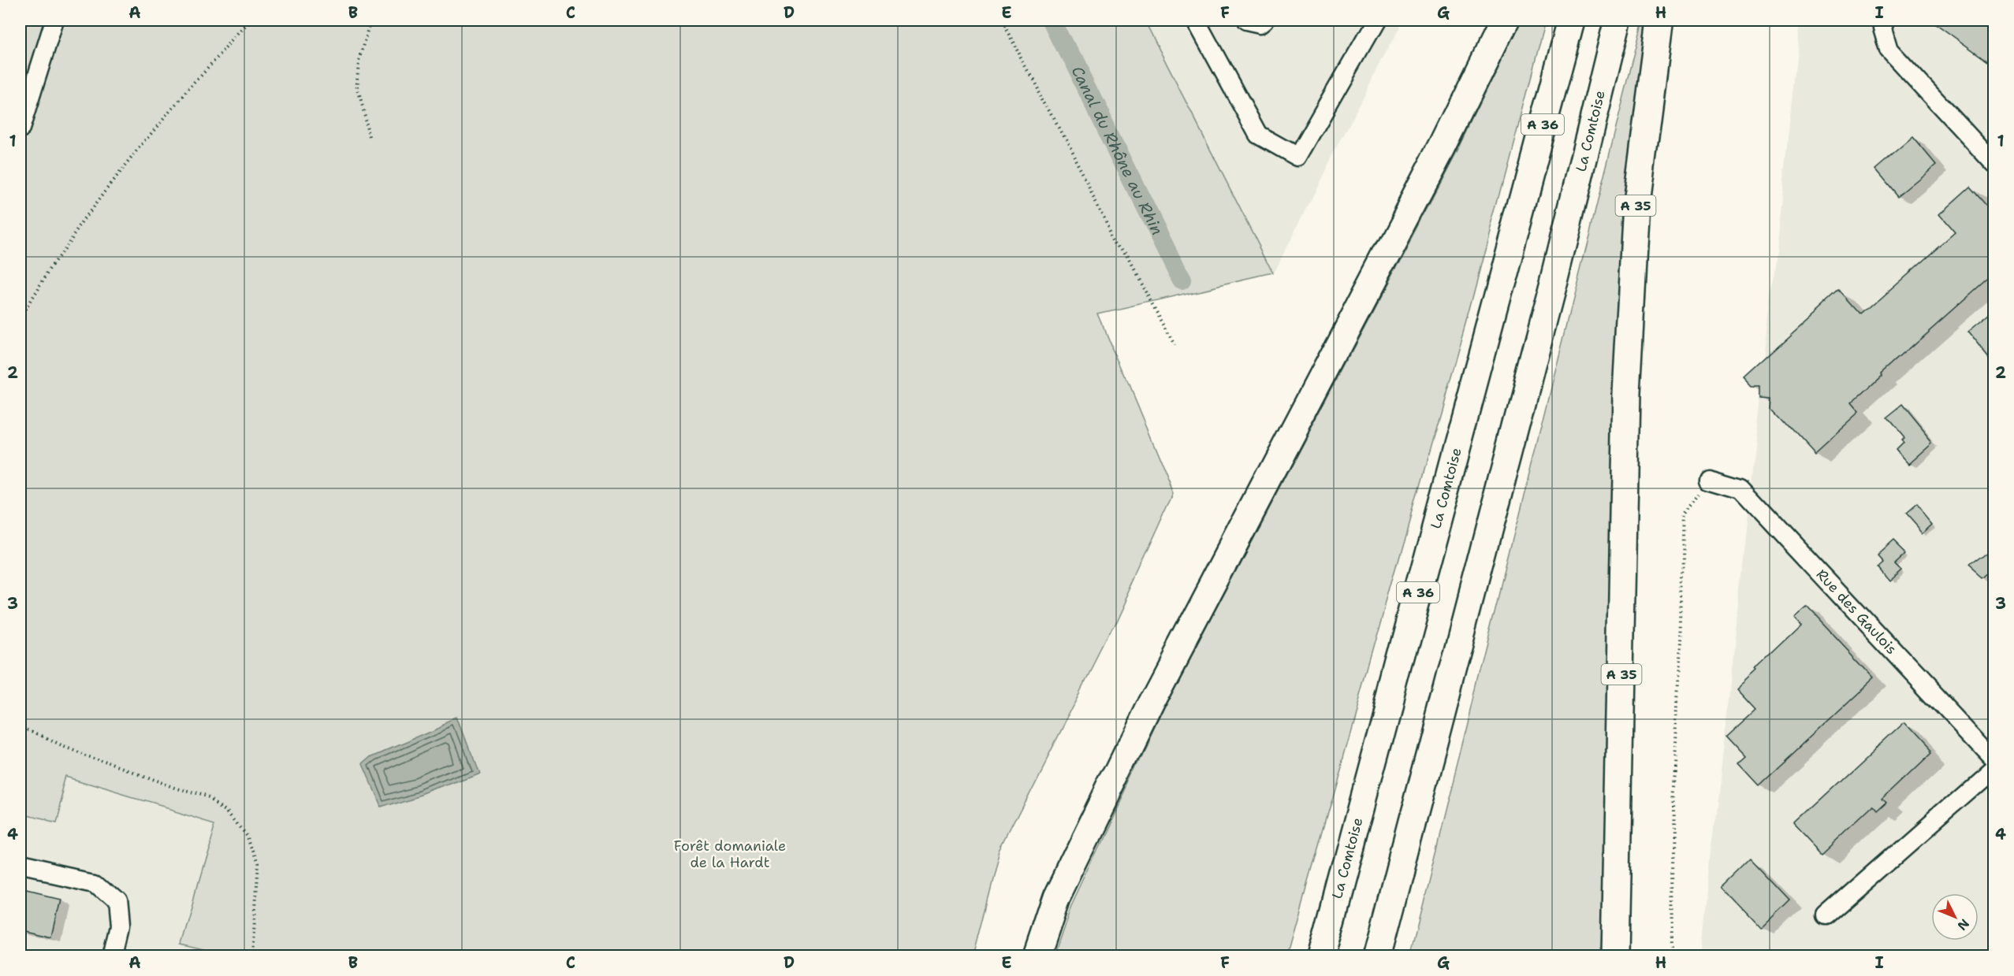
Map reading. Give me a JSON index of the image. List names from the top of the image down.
{
  "streets": {
    "highway": ["A 36", "La Comtoise", "A 35"],
    "street": ["Rue des Gaulois"]
  },
  "water": ["Canal du Rhône au Rhin"],
  "parks": ["Forêt domaniale de la Hardt"],
  "north": "bottom right",
  "grid": {
    "columns": [
      "A",
      "B",
      "C",
      "D",
      "E",
      "F",
      "G",
      "H",
      "I"
    ],
    "rows": [
      "1",
      "2",
      "3",
      "4"
    ]
  }
}
